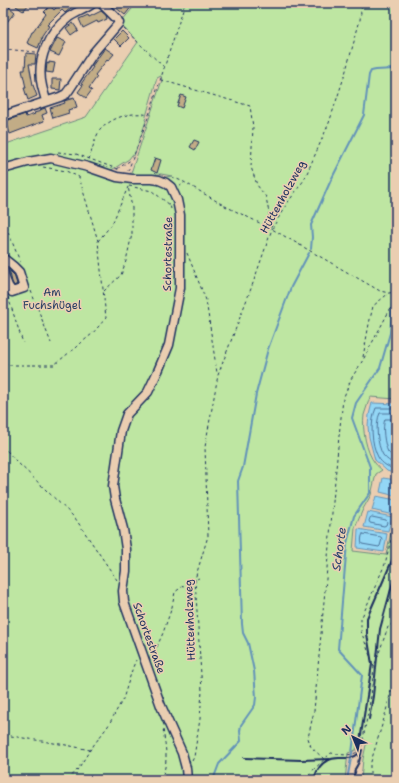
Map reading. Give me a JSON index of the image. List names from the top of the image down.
{
  "streets": {
    "street": ["Schortestraße"],
    "path": ["Hüttenholzweg"]
  },
  "crossings": [
    ["Hüttenholzweg", "Schortestraße"]
  ],
  "water": ["Schorte"],
  "parks": ["Am Fuchshügel"],
  "north": "top left"
}
